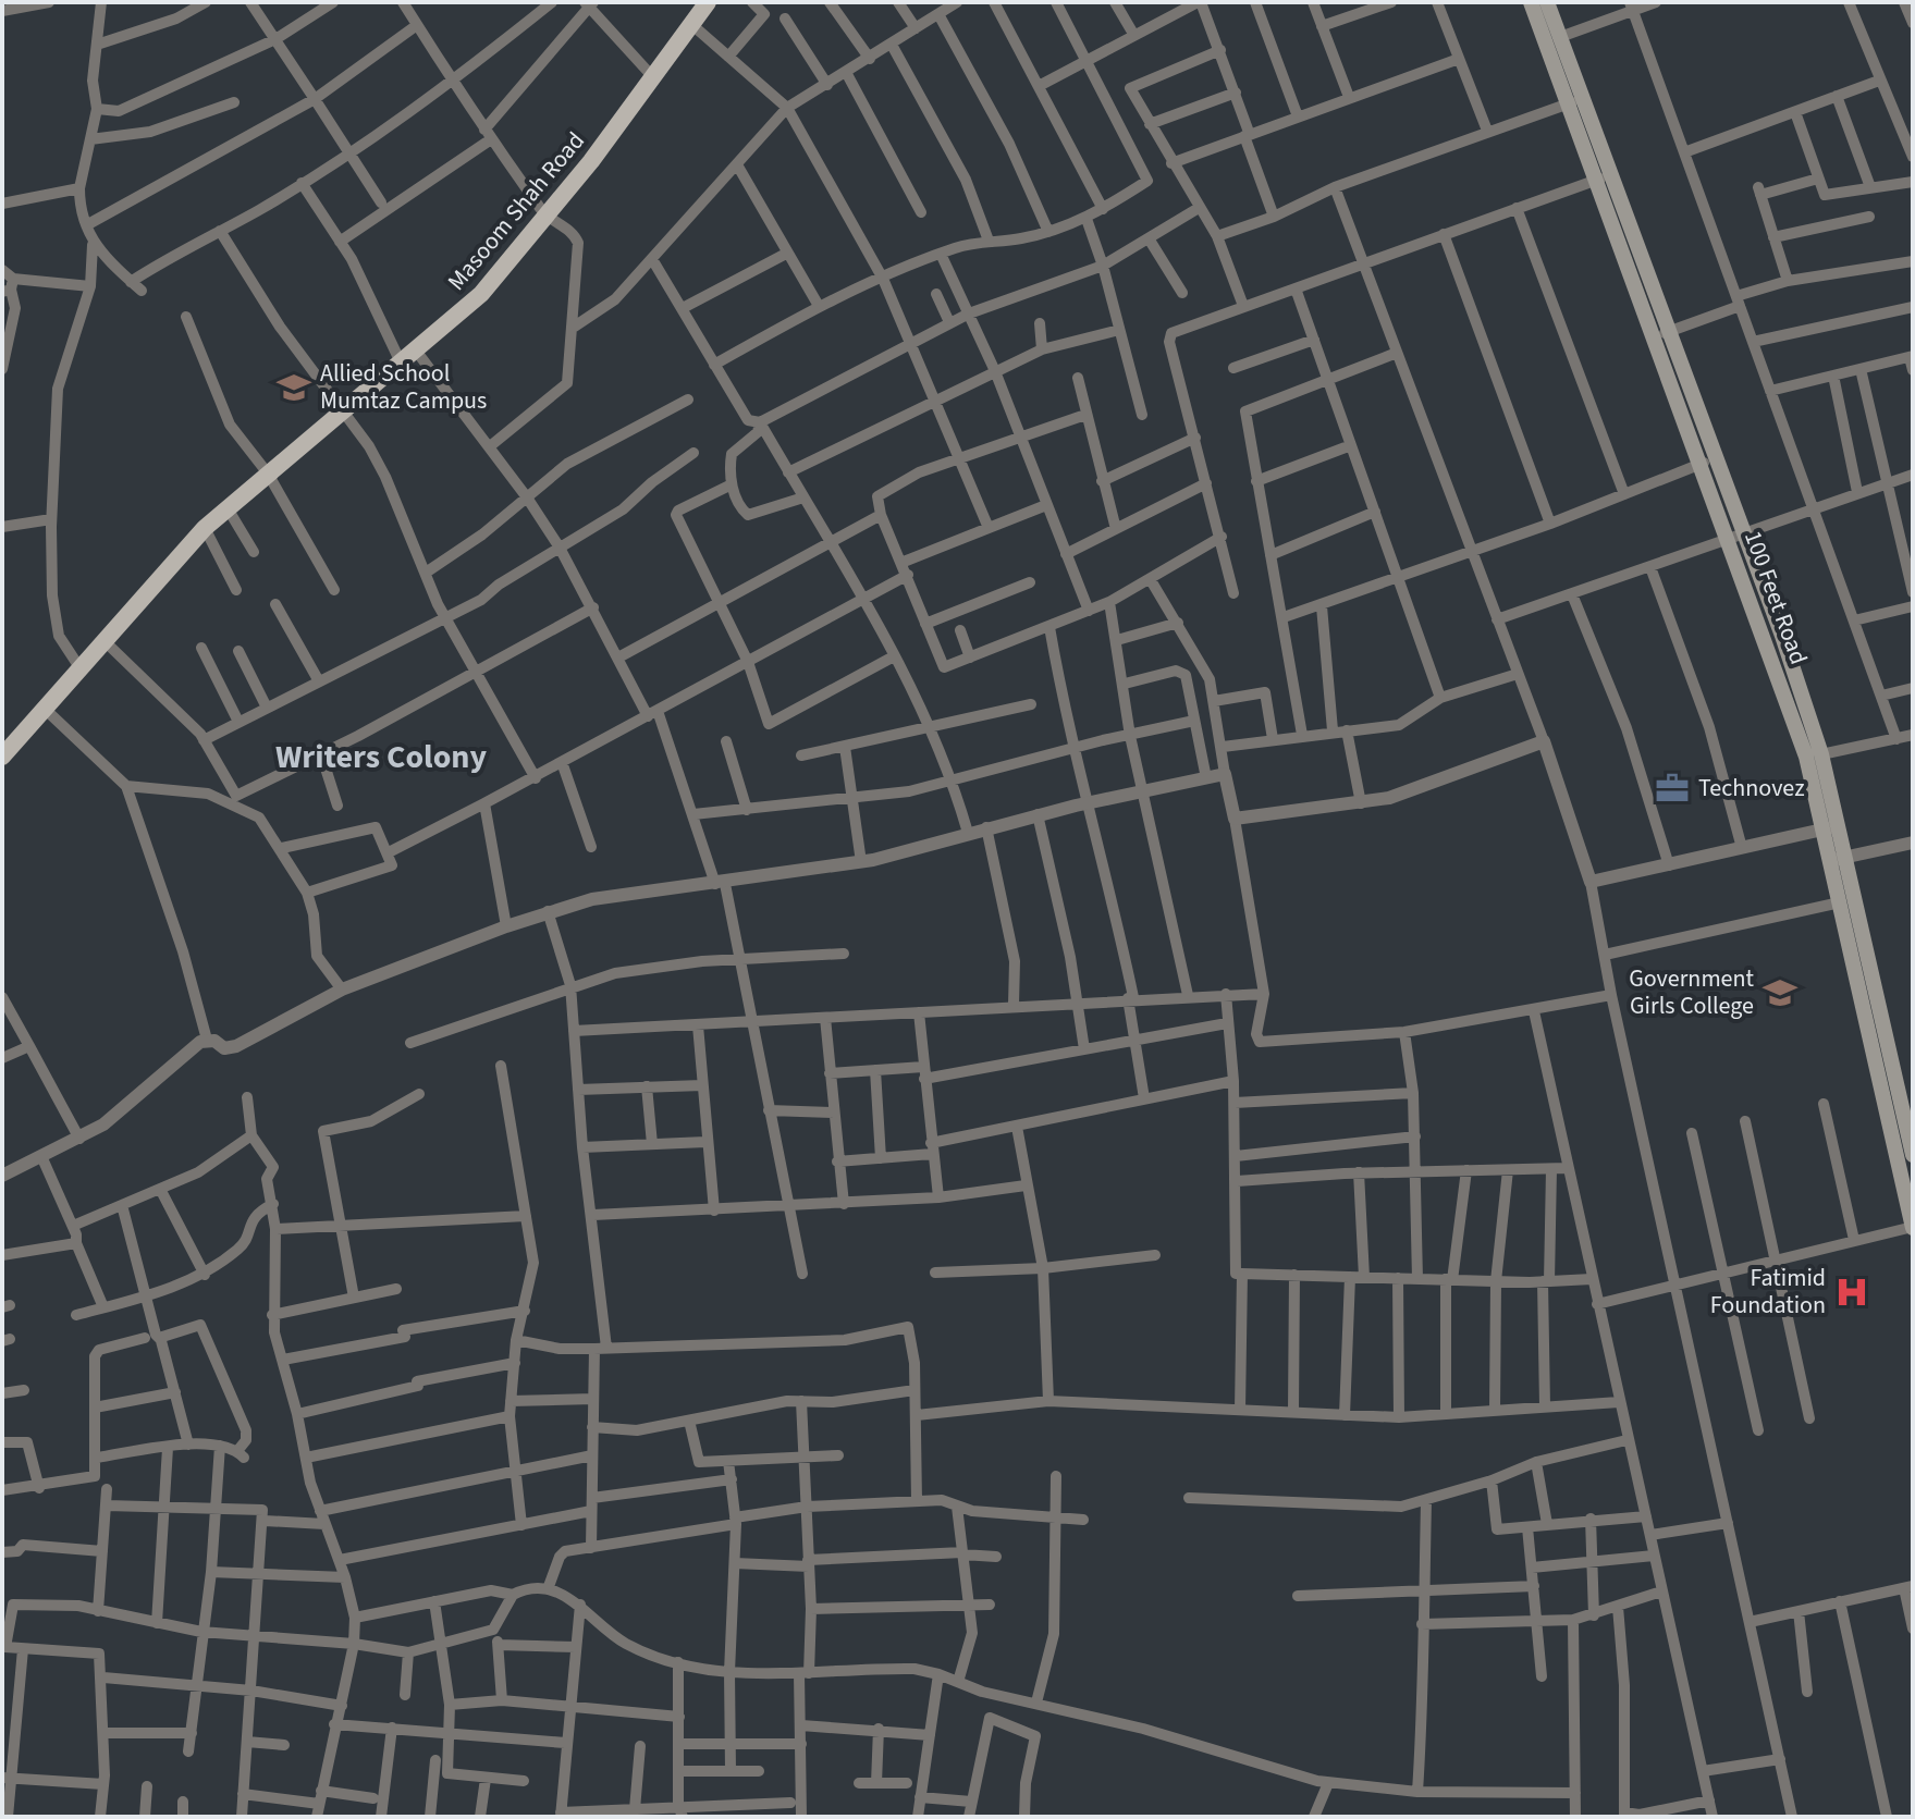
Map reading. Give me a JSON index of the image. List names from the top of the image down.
{
  "streets": {
    "main road": ["Masoom Shah Road", "100 Feet Road"]
  },
  "districts": ["Writers Colony"],
  "places": {
    "school or university": ["Allied School Mumtaz Campus", "Government Girls College"],
    "office": ["Technovez"],
    "hospital": ["Fatimid Foundation"]
  }
}
